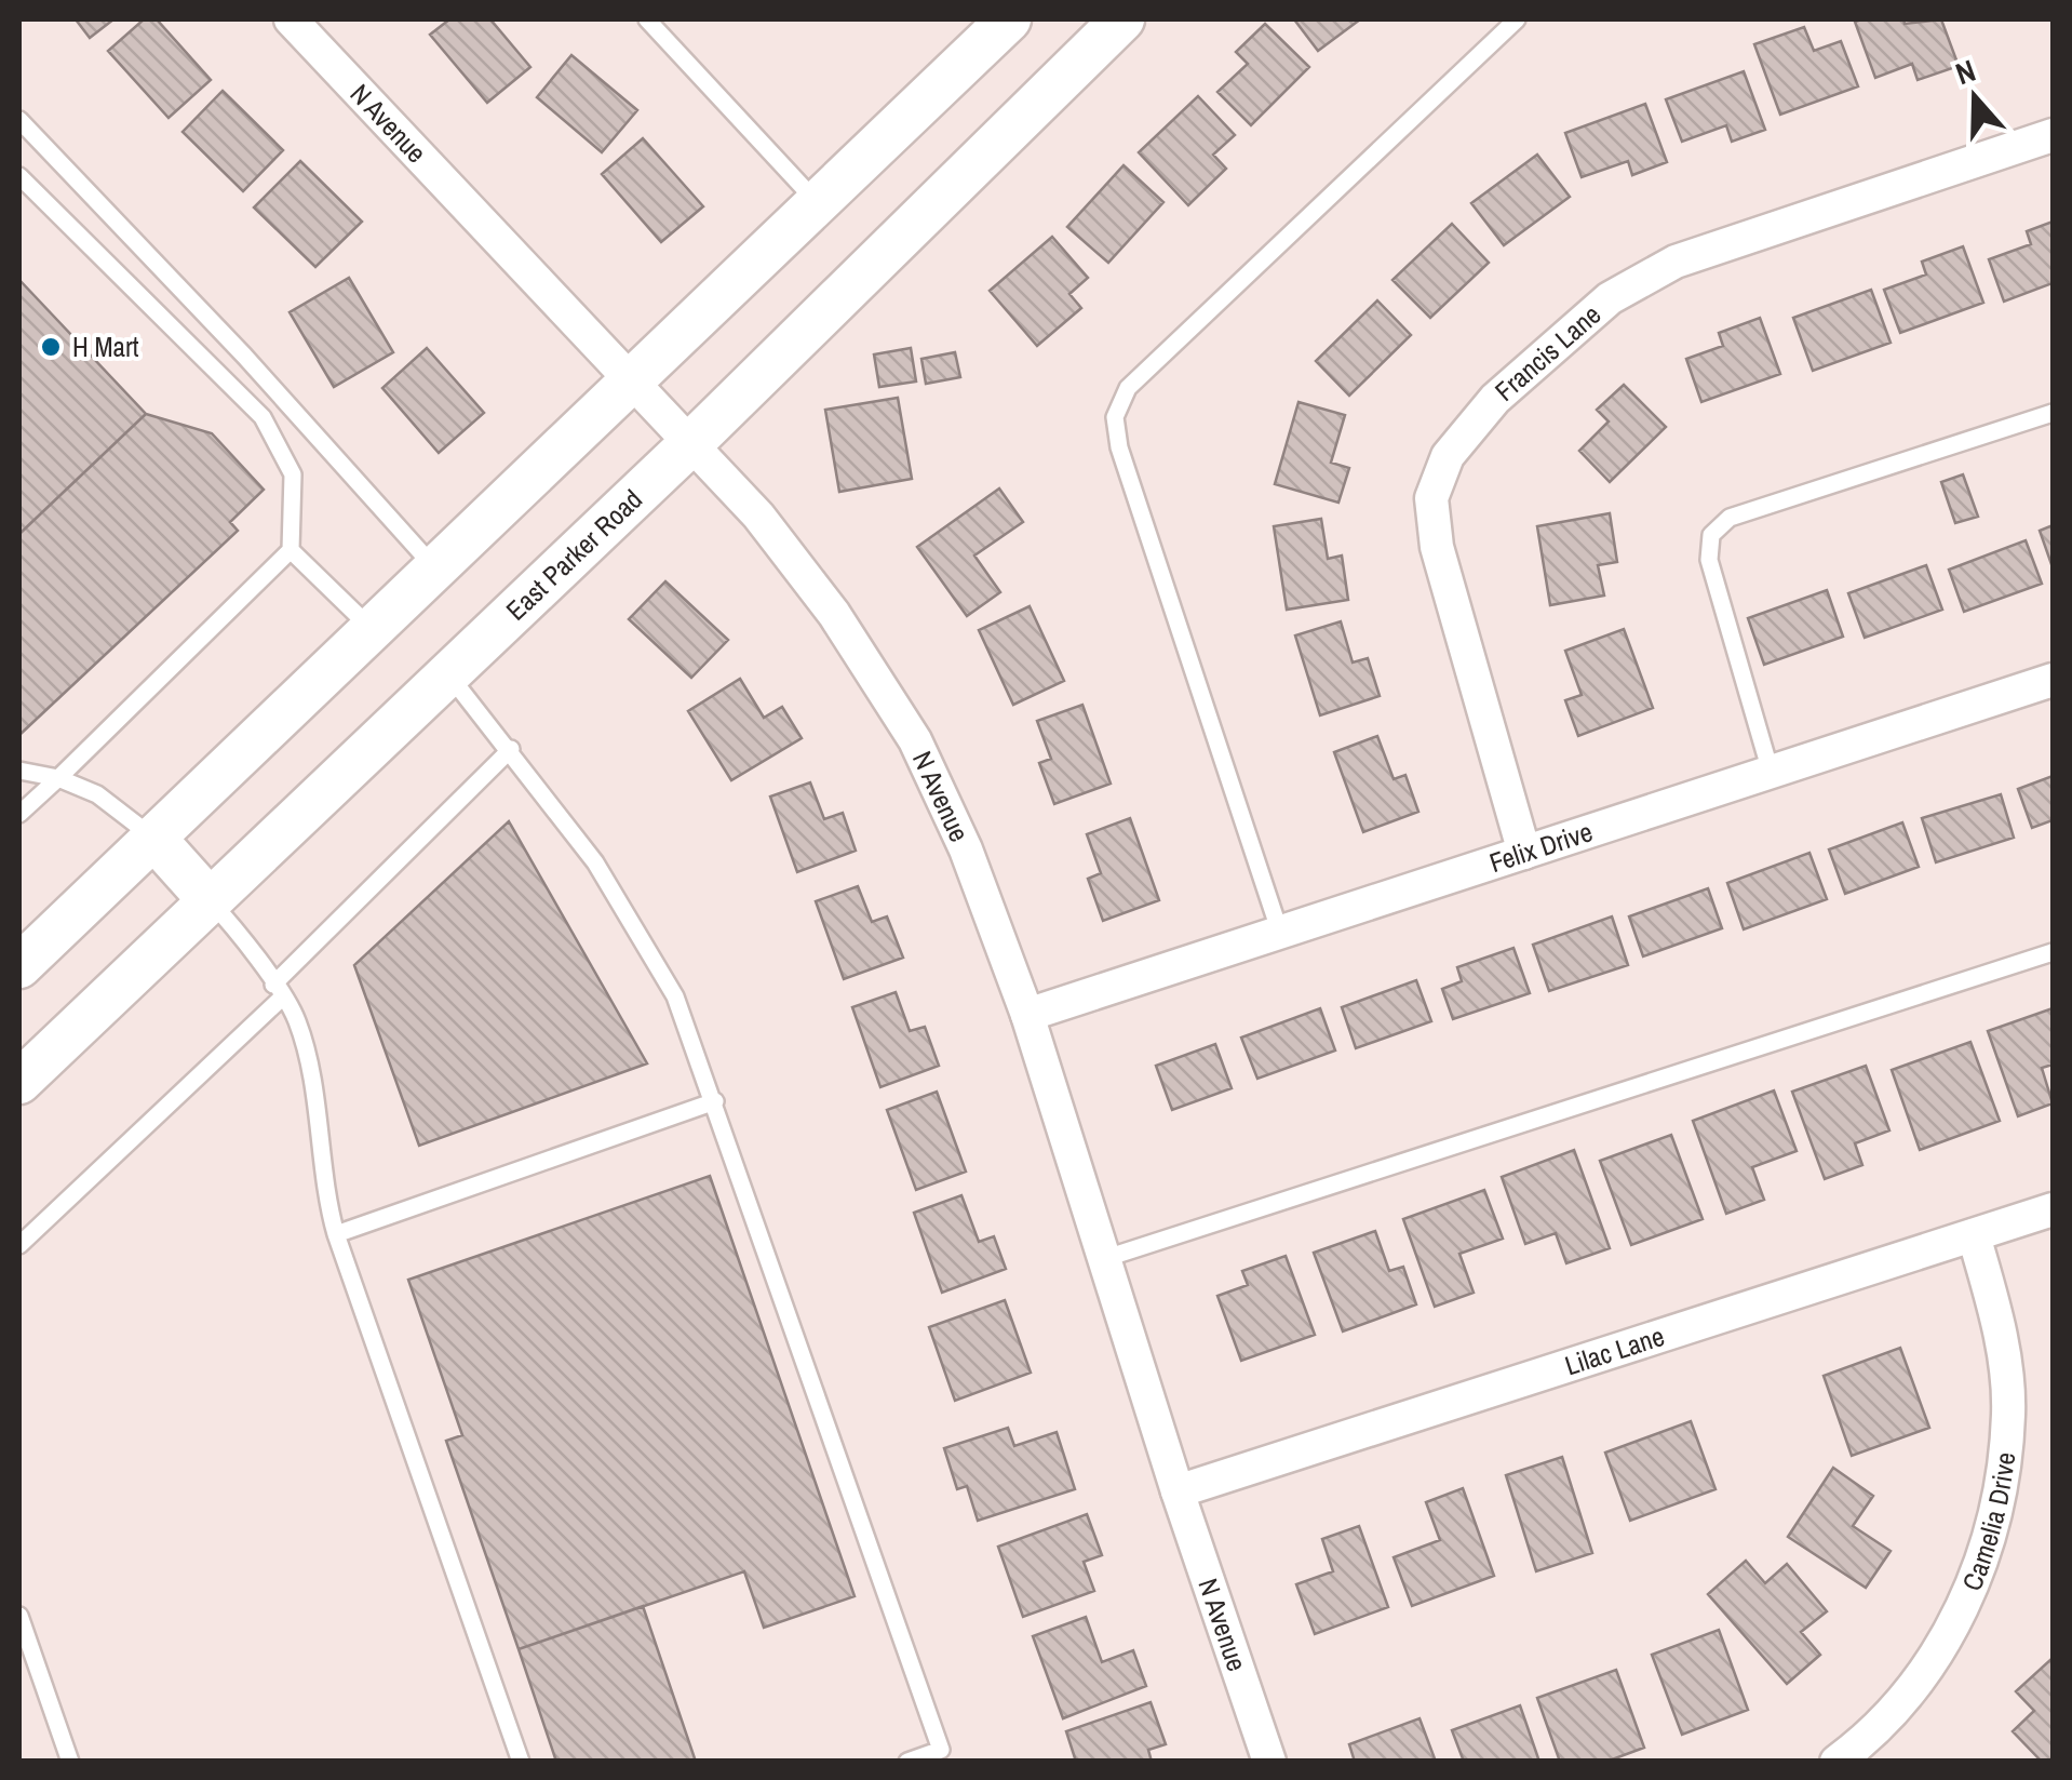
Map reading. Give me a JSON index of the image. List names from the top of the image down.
{
  "streets": {
    "main road": ["East Parker Road"],
    "street": [
      "N Avenue",
      "Francis Lane",
      "Felix Drive",
      "Lilac Lane",
      "Camelia Drive"
    ]
  },
  "crossings": [
    ["N Avenue", "East Parker Road"],
    ["N Avenue", "Felix Drive"],
    ["N Avenue", "Lilac Lane"],
    ["Francis Lane", "Felix Drive"],
    ["Lilac Lane", "Camelia Drive"]
  ],
  "places": ["H Mart"],
  "north": "top"
}
